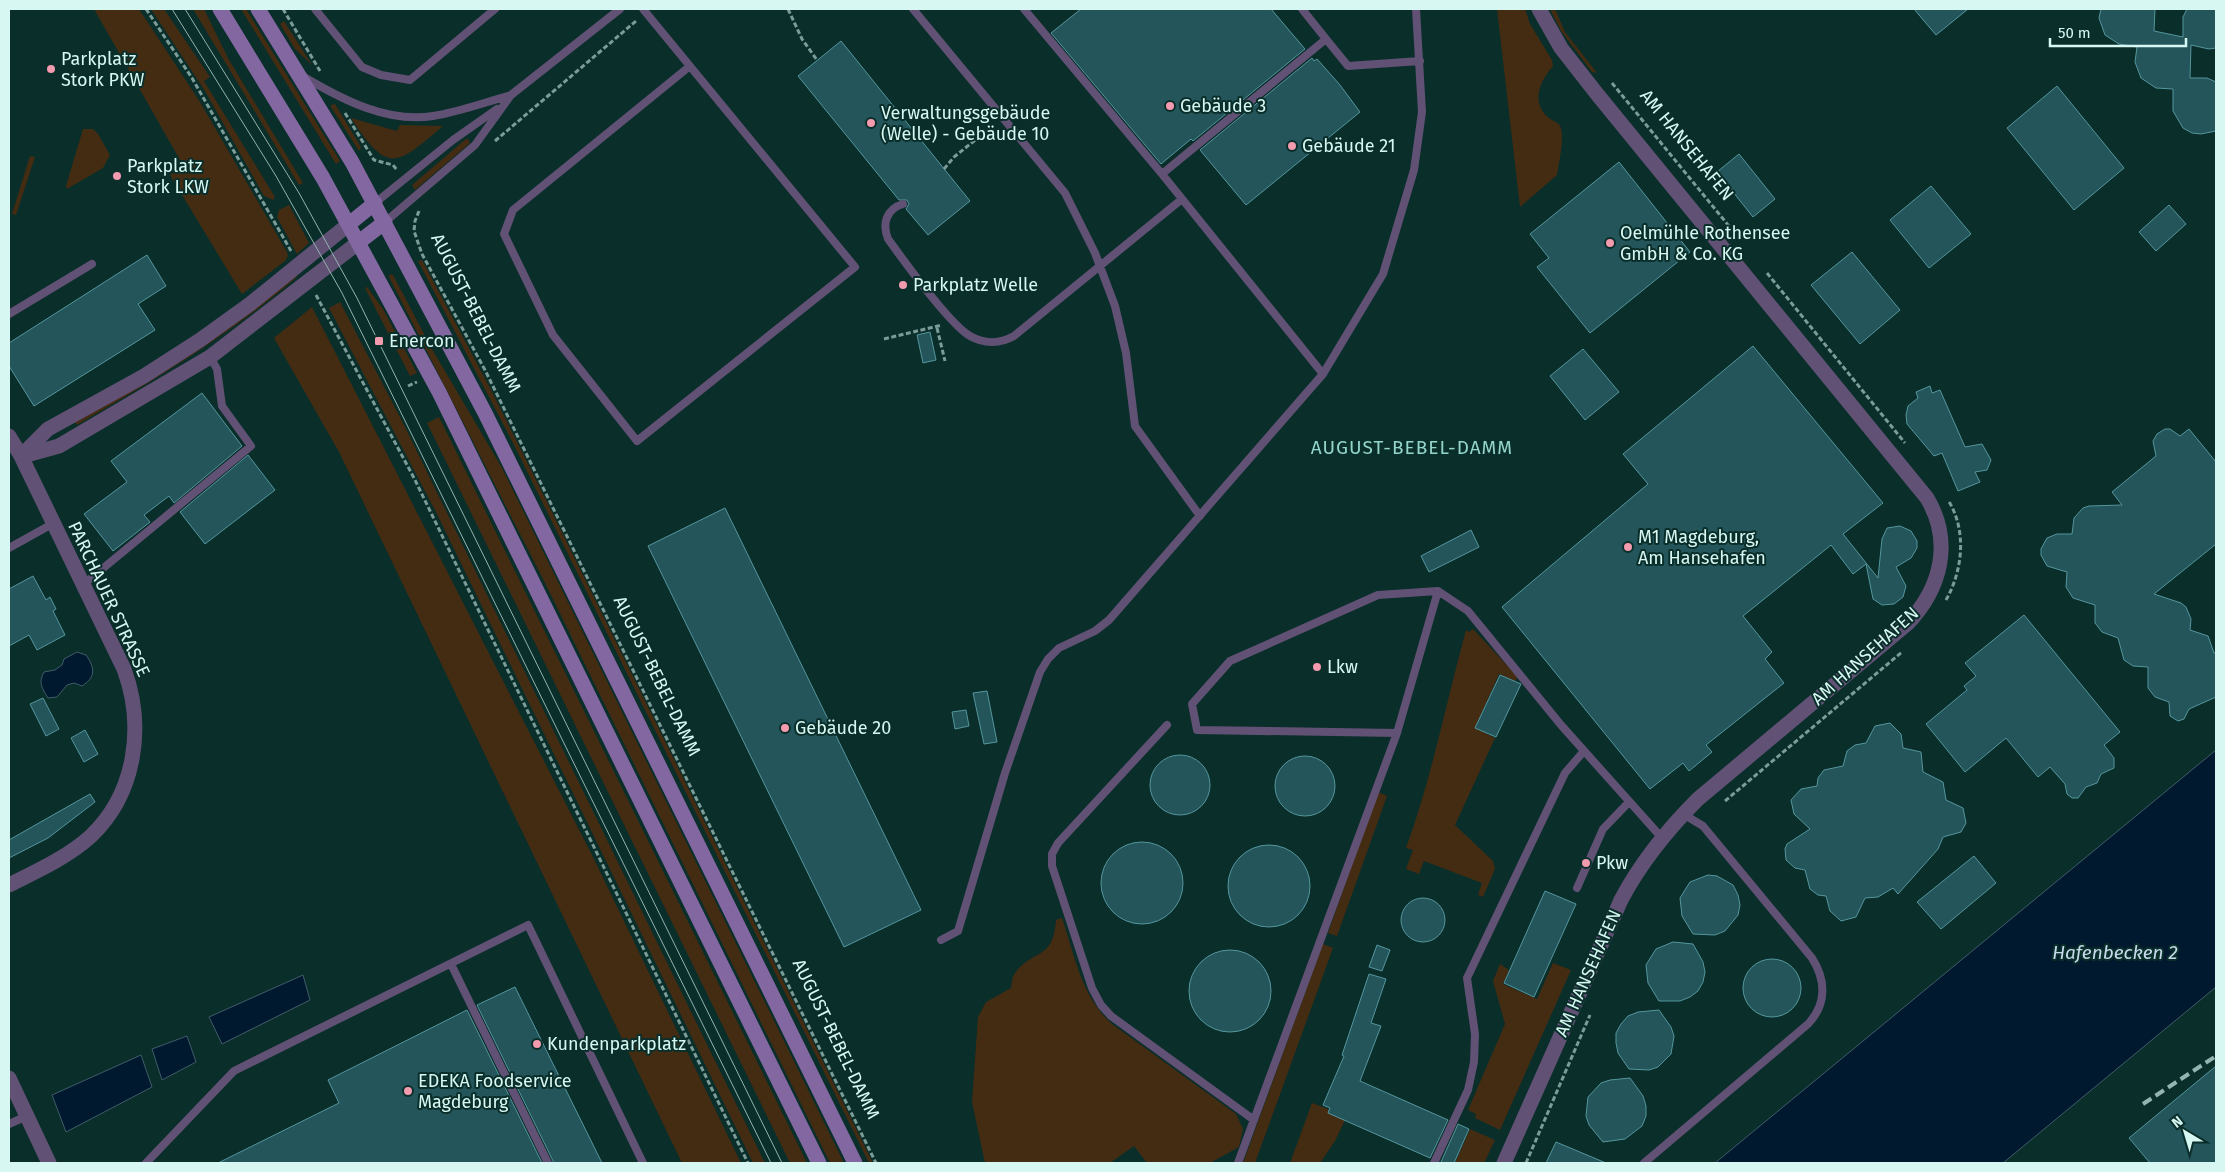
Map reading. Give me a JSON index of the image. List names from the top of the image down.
{
  "streets": {
    "main road": ["AUGUST-BEBEL-DAMM"],
    "street": ["AM HANSEHAFEN", "PARCHAUER STRASSE"]
  },
  "districts": ["AUGUST-BEBEL-DAMM"],
  "water": ["Hafenbecken 2"],
  "places": {
    "other": [
      "Parkplatz Stork PKW",
      "Gebäude 3",
      "Verwaltungsgebäude (Welle) - Gebäude 10",
      "Gebäude 21",
      "Parkplatz Stork LKW",
      "Oelmühle Rothensee GmbH & Co. KG",
      "Parkplatz Welle",
      "M1 Magdeburg, Am Hansehafen",
      "Lkw",
      "Gebäude 20",
      "Pkw",
      "Kundenparkplatz",
      "EDEKA Foodservice Magdeburg"
    ],
    "transit": ["Enercon"]
  },
  "scale_bar": "50 m",
  "north": "top left"
}
